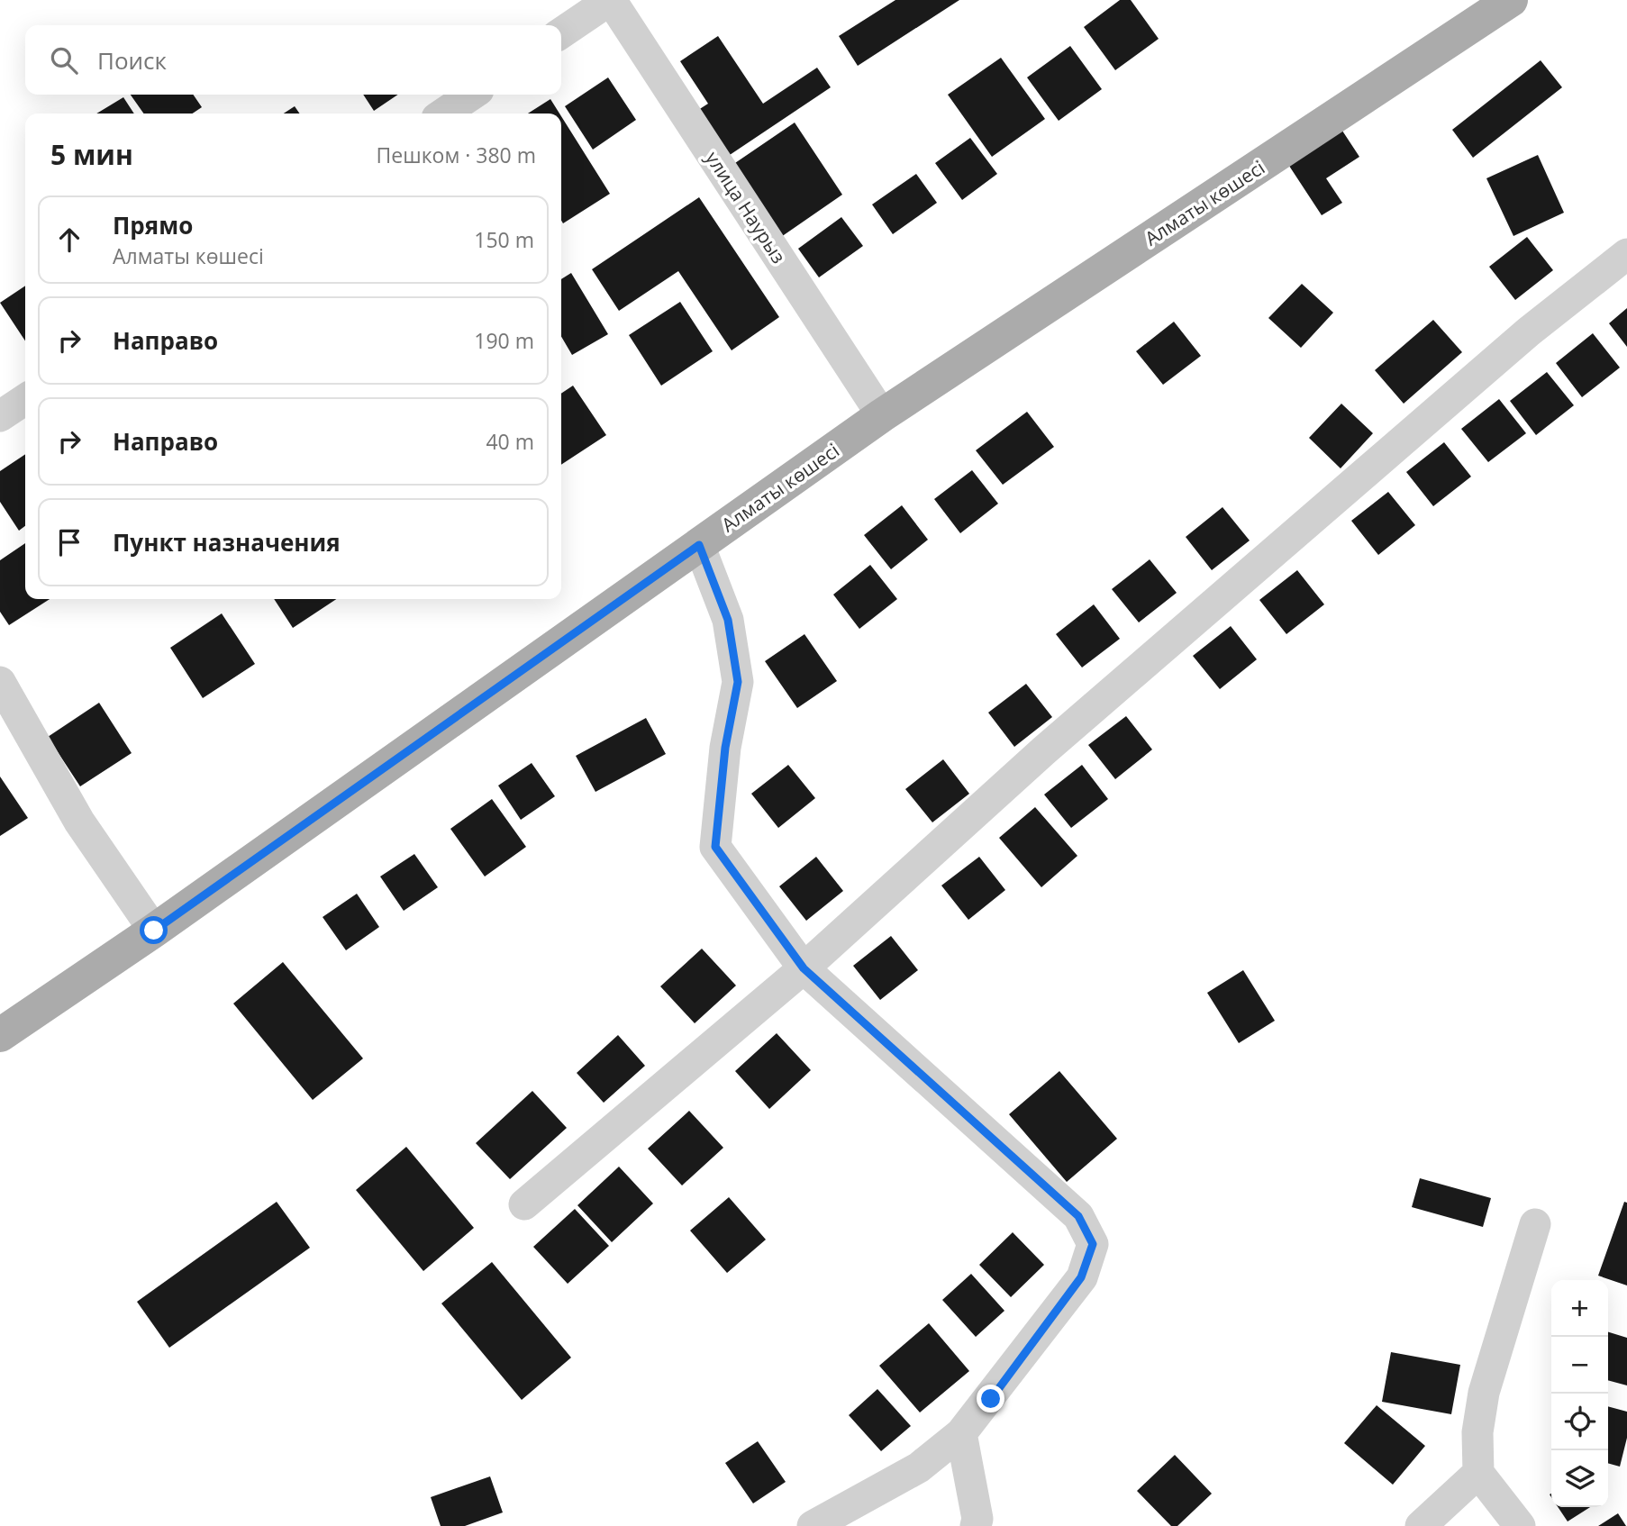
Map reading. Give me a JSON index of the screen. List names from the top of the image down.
{
  "streets": {
    "main road": ["Алматы көшесі"],
    "street": ["улица Наурыз"]
  },
  "crossings": [
    ["Алматы көшесі", "улица Наурыз"]
  ],
  "page": {
    "search": "Поиск",
    "heading": ["5 мин", "Пешком · 380 m"],
    "list": [
      ["Прямо", "Алматы көшесі", "150 m"],
      ["Направо", "190 m"],
      ["Направо", "40 m"],
      "Пункт назначения"
    ],
    "map_buttons": ["+", "−"]
  }
}
